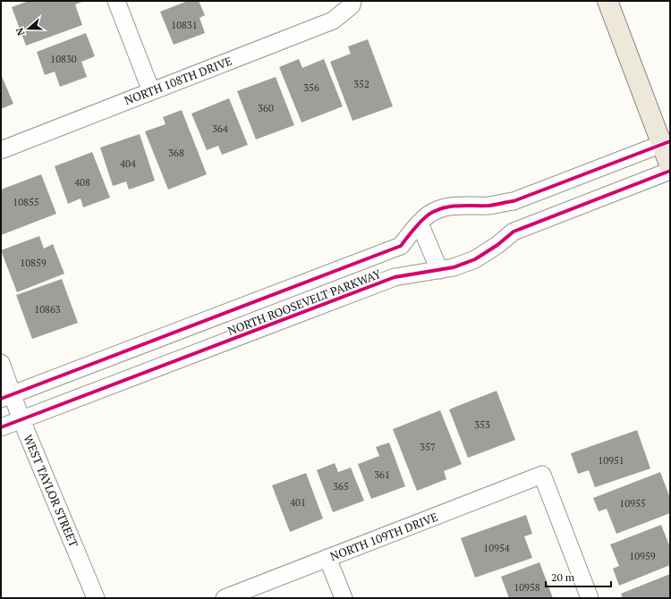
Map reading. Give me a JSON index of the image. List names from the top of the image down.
{
  "streets": {
    "street": [
      "NORTH 108TH DRIVE",
      "NORTH ROOSEVELT PARKWAY",
      "WEST TAYLOR STREET",
      "NORTH 109TH DRIVE"
    ]
  },
  "crossings": [
    ["NORTH ROOSEVELT PARKWAY", "WEST TAYLOR STREET"]
  ],
  "house_numbers": [
    "10831",
    "10830",
    "352",
    "356",
    "360",
    "364",
    "368",
    "404",
    "408",
    "10855",
    "10859",
    "10863",
    "353",
    "357",
    "10951",
    "361",
    "365",
    "401",
    "10955",
    "10954",
    "10959",
    "10958"
  ],
  "scale_bar": "20 m",
  "north": "left"
}
